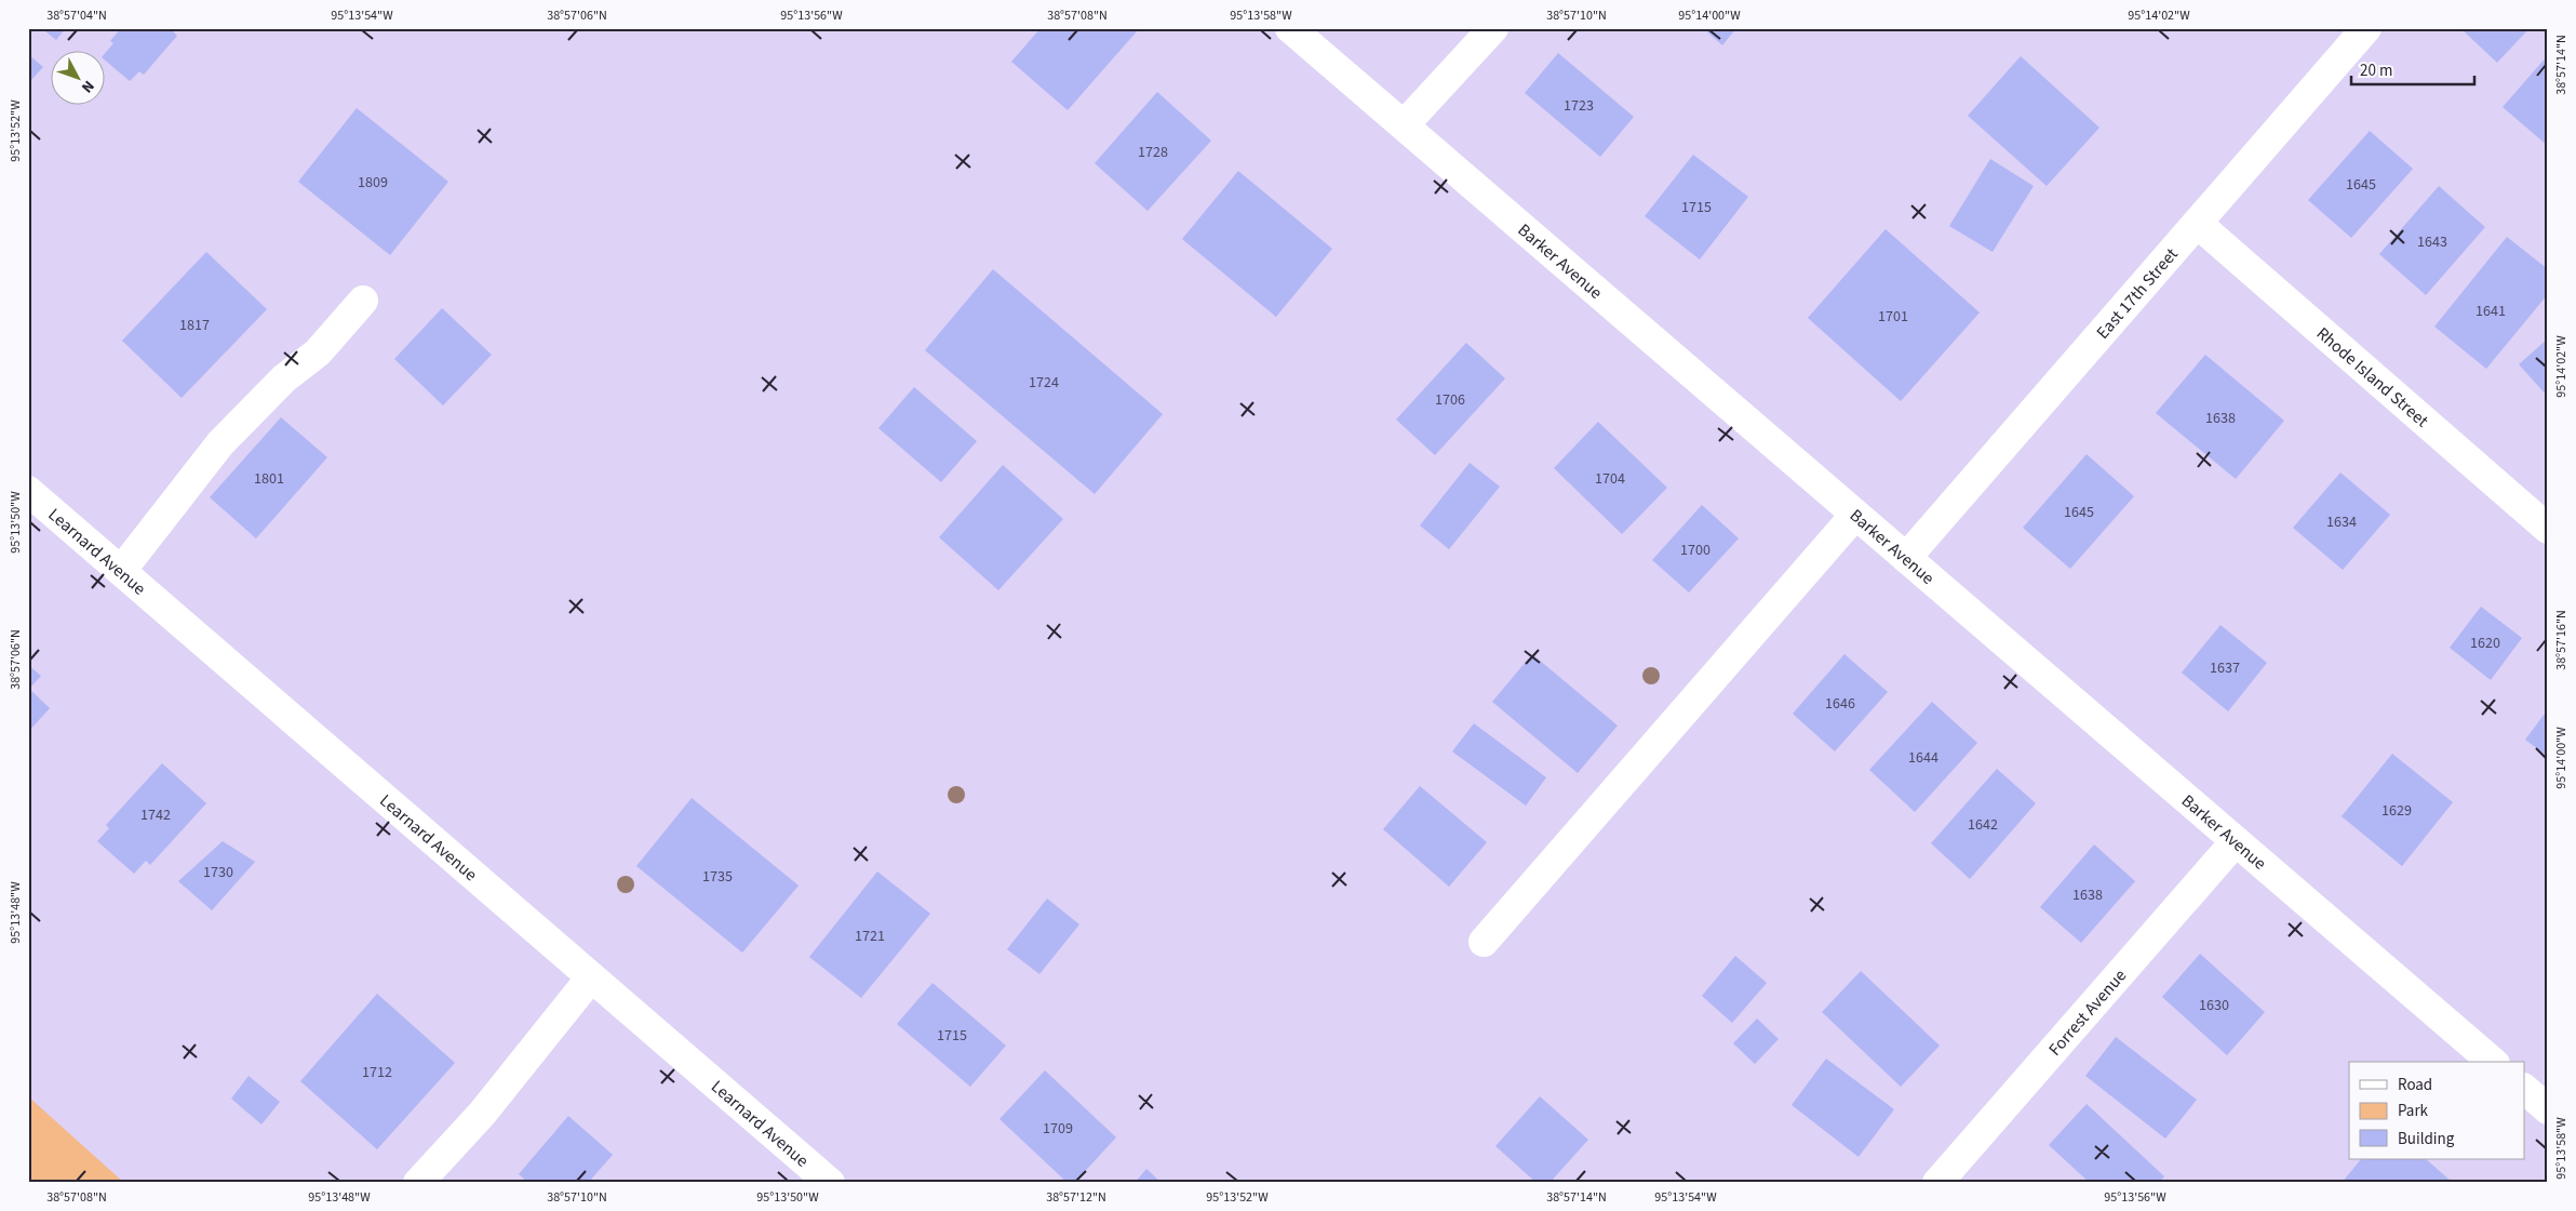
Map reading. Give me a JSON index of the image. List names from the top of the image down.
{
  "streets": {
    "street": [
      "Barker Avenue",
      "East 17th Street",
      "Rhode Island Street",
      "Learnard Avenue",
      "Forrest Avenue"
    ]
  },
  "crossings": [
    ["Barker Avenue", "East 17th Street"],
    ["Barker Avenue", "Forrest Avenue"],
    ["East 17th Street", "Rhode Island Street"]
  ],
  "house_numbers": [
    "1723",
    "1728",
    "1809",
    "1645",
    "1715",
    "1643",
    "1641",
    "1701",
    "1817",
    "1724",
    "1706",
    "1638",
    "1801",
    "1704",
    "1645",
    "1634",
    "1700",
    "1620",
    "1637",
    "1646",
    "1644",
    "1629",
    "1742",
    "1642",
    "1730",
    "1735",
    "1638",
    "1721",
    "1630",
    "1715",
    "1712",
    "1709"
  ],
  "legend": ["Road", "Park", "Building"],
  "scale_bar": "20 m",
  "north": "bottom right",
  "coordinates": [
    "38°57'04\"N",
    "95°13'54\"W",
    "38°57'06\"N",
    "95°13'56\"W",
    "38°57'08\"N",
    "95°13'58\"W",
    "38°57'10\"N",
    "95°14'00\"W",
    "95°14'02\"W",
    "38°57'14\"N",
    "95°13'52\"W",
    "95°13'50\"W",
    "38°57'16\"N",
    "95°13'48\"W",
    "38°57'12\"N"
  ]
}
